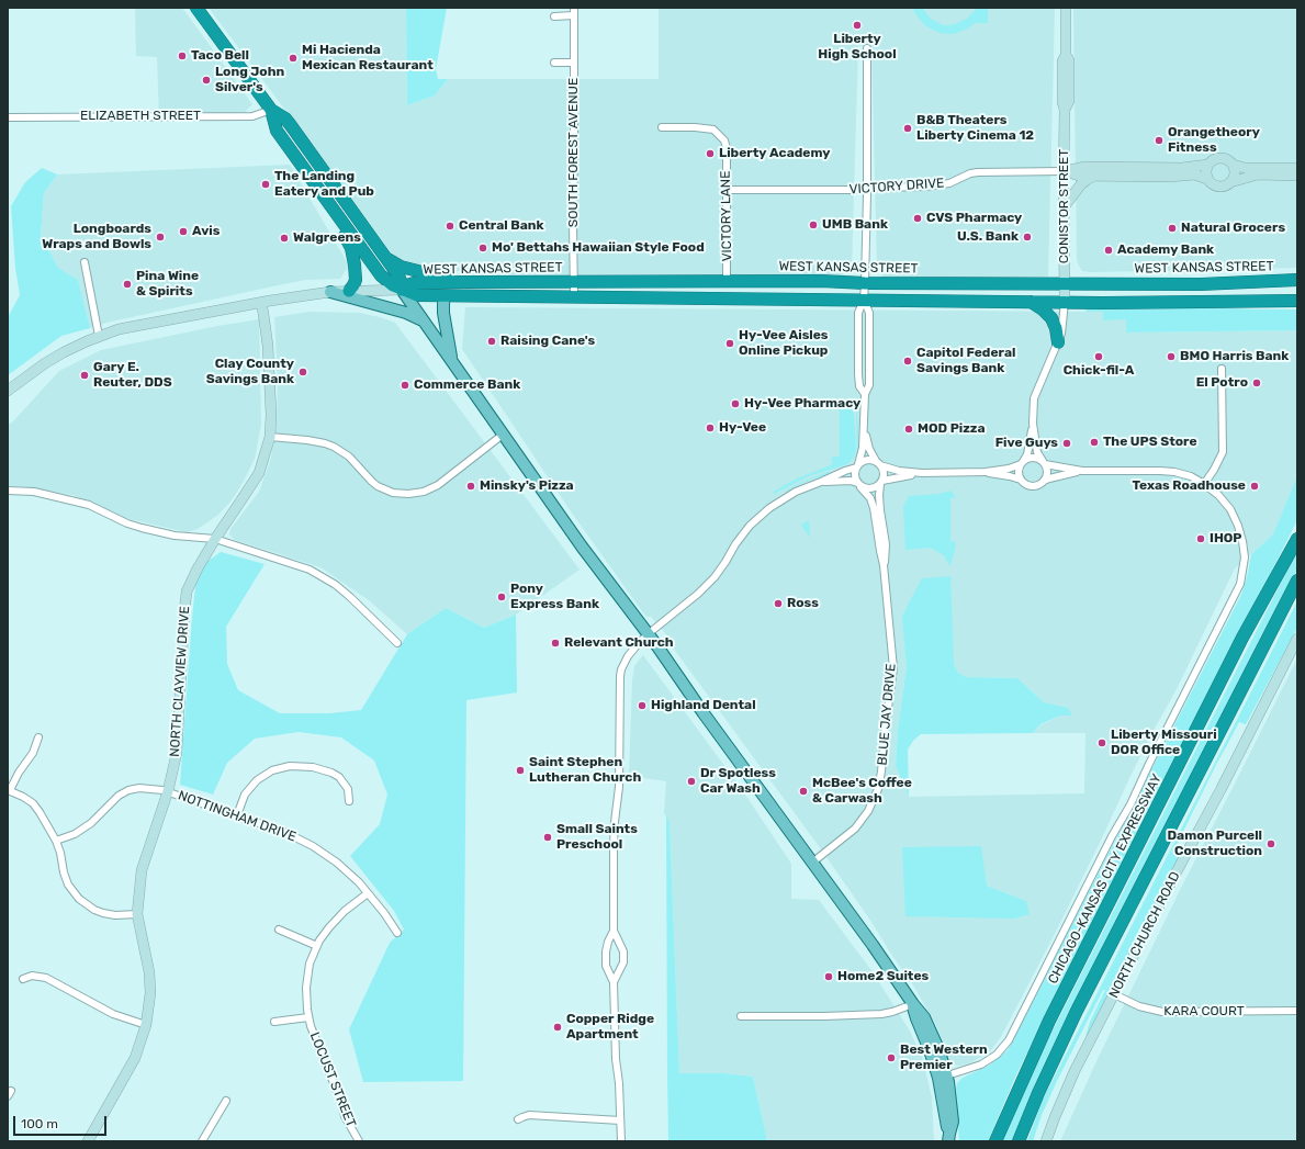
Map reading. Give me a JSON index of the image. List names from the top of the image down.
{
  "streets": {
    "highway": ["WEST KANSAS STREET", "CHICAGO-KANSAS CITY EXPRESSWAY"],
    "street": [
      "ELIZABETH STREET",
      "SOUTH FOREST AVENUE",
      "VICTORY DRIVE",
      "CONISTOR STREET",
      "VICTORY LANE",
      "NORTH CLAYVIEW DRIVE",
      "BLUE JAY DRIVE",
      "NOTTINGHAM DRIVE",
      "NORTH CHURCH ROAD",
      "KARA COURT",
      "LOCUST STREET"
    ]
  },
  "crossings": [
    ["SOUTH FOREST AVENUE", "WEST KANSAS STREET"],
    ["VICTORY DRIVE", "CONISTOR STREET"],
    ["VICTORY DRIVE", "VICTORY LANE"],
    ["CONISTOR STREET", "WEST KANSAS STREET"],
    ["VICTORY LANE", "WEST KANSAS STREET"],
    ["WEST KANSAS STREET", "NORTH CLAYVIEW DRIVE"],
    ["NORTH CLAYVIEW DRIVE", "NOTTINGHAM DRIVE"],
    ["NOTTINGHAM DRIVE", "LOCUST STREET"],
    ["NORTH CHURCH ROAD", "KARA COURT"]
  ],
  "places": [
    "Liberty High School",
    "Taco Bell",
    "Mi Hacienda Mexican Restaurant",
    "Long John Silver's",
    "B&B Theaters Liberty Cinema 12",
    "Orangetheory Fitness",
    "Liberty Academy",
    "The Landing Eatery and Pub",
    "CVS Pharmacy",
    "UMB Bank",
    "Central Bank",
    "Natural Grocers",
    "Avis",
    "Longboards Wraps and Bowls",
    "U.S. Bank",
    "Walgreens",
    "Mo' Bettahs Hawaiian Style Food",
    "Academy Bank",
    "Pina Wine & Spirits",
    "Raising Cane's",
    "Hy-Vee Aisles Online Pickup",
    "Chick-fil-A",
    "BMO Harris Bank",
    "Capitol Federal Savings Bank",
    "Clay County Savings Bank",
    "Gary E. Reuter, DDS",
    "El Potro",
    "Commerce Bank",
    "Hy-Vee Pharmacy",
    "Hy-Vee",
    "MOD Pizza",
    "The UPS Store",
    "Five Guys",
    "Minsky's Pizza",
    "Texas Roadhouse",
    "IHOP",
    "Pony Express Bank",
    "Ross",
    "Relevant Church",
    "Highland Dental",
    "Liberty Missouri DOR Office",
    "Saint Stephen Lutheran Church",
    "Dr Spotless Car Wash",
    "McBee's Coffee & Carwash",
    "Small Saints Preschool",
    "Damon Purcell Construction",
    "Home2 Suites",
    "Copper Ridge Apartment",
    "Best Western Premier"
  ],
  "scale_bar": "100 m"
}
